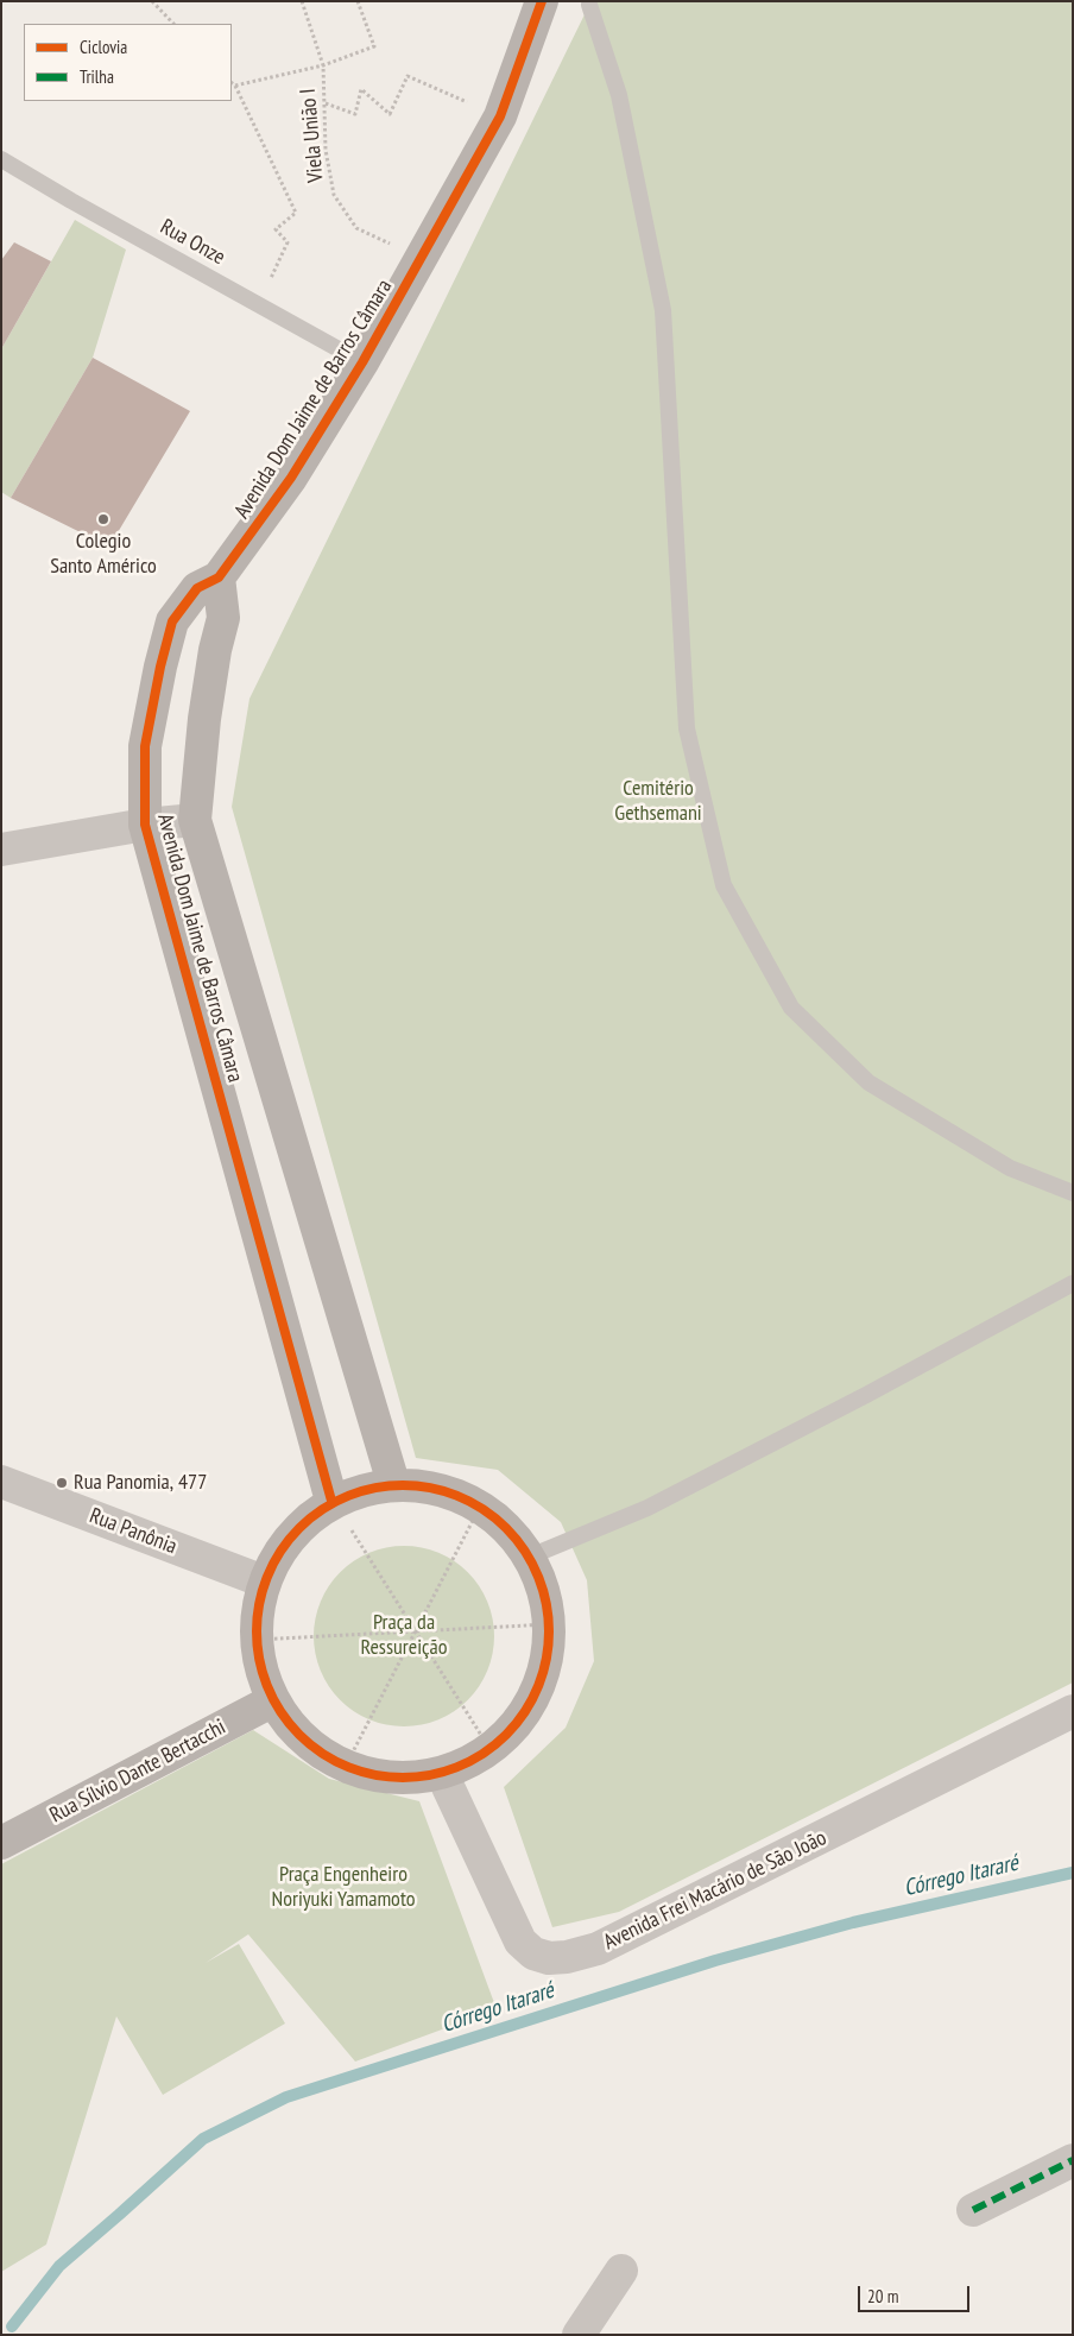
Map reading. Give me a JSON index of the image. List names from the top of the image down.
{
  "streets": {
    "street": [
      "Avenida Dom Jaime de Barros Câmara",
      "Rua Panônia",
      "Rua Sílvio Dante Bertacchi",
      "Avenida Frei Macário de São João"
    ],
    "lane": ["Rua Onze"],
    "path": ["Viela União I"]
  },
  "crossings": [
    ["Viela União I", "Avenida Dom Jaime de Barros Câmara"],
    ["Rua Onze", "Avenida Dom Jaime de Barros Câmara"]
  ],
  "water": ["Córrego Itararé"],
  "parks": ["Cemitério Gethsemani", "Praça da Ressureição", "Praça Engenheiro Noriyuki Yamamoto"],
  "places": ["Colegio Santo Américo", "Rua Panomia, 477"],
  "legend": ["Ciclovia", "Trilha"],
  "scale_bar": "20 m"
}
